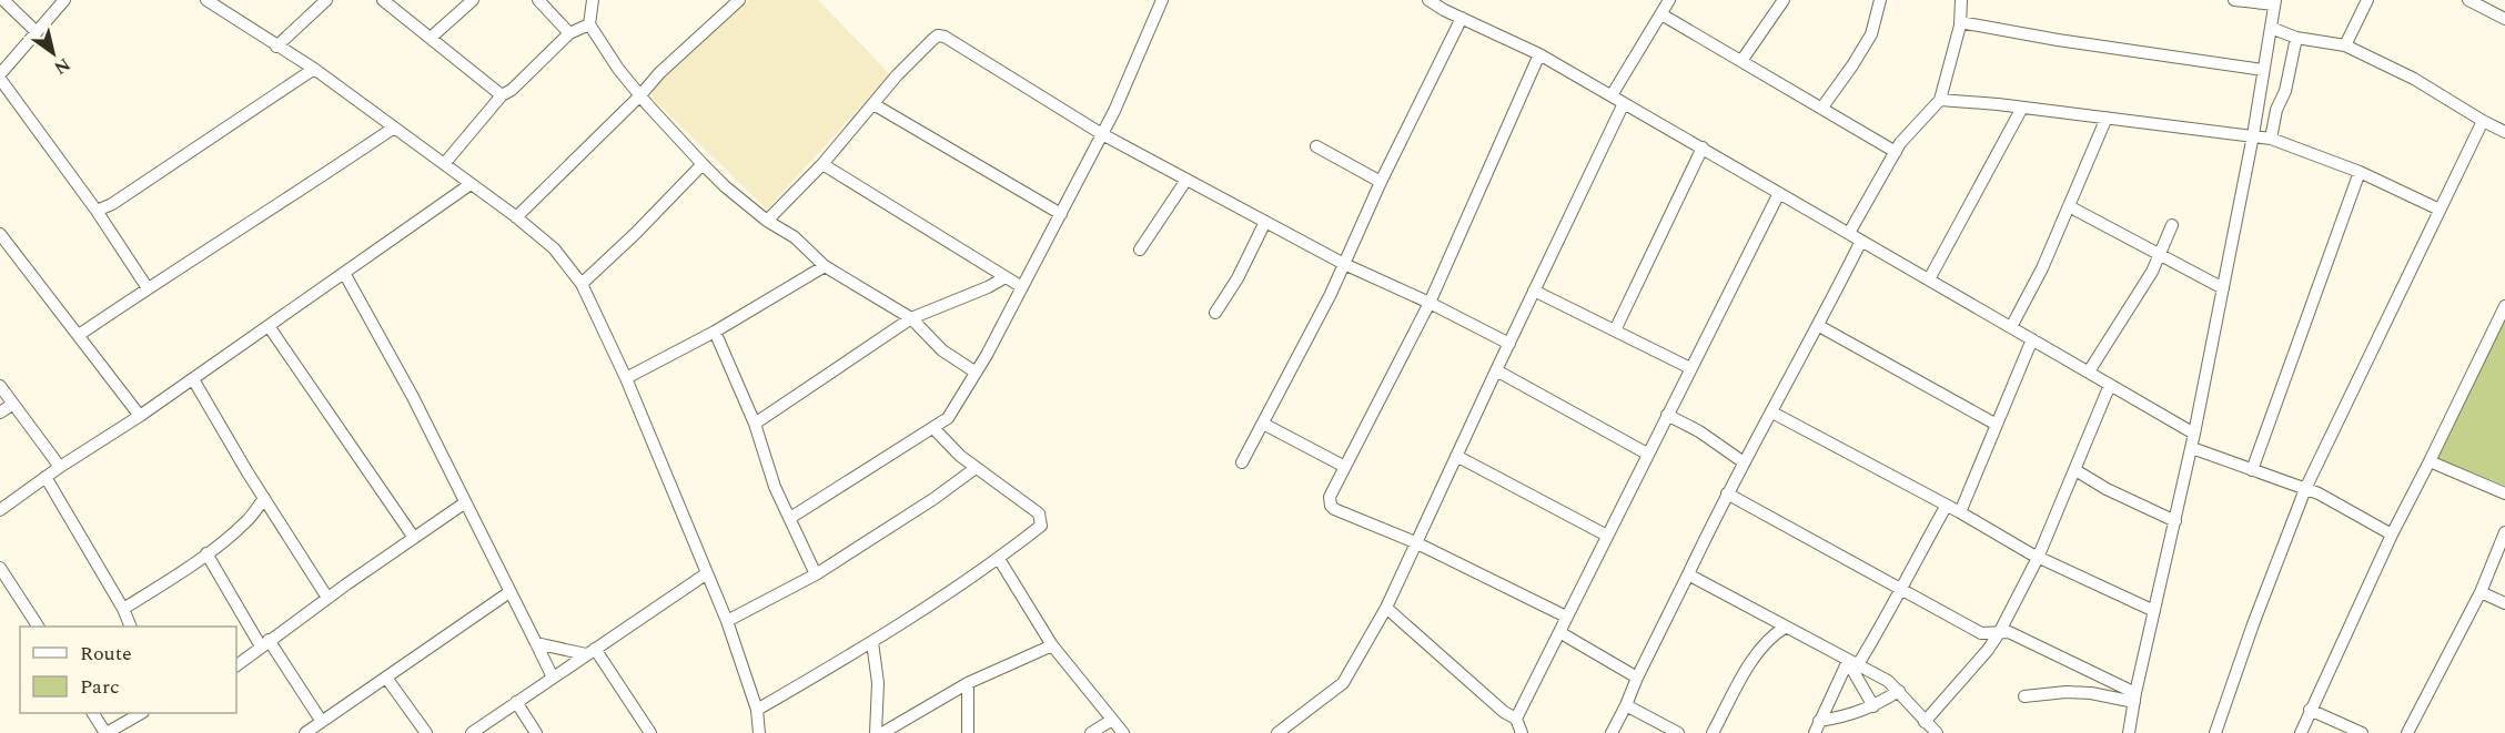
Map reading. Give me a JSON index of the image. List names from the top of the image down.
{
  "legend": ["Route", "Parc"],
  "north": "bottom right"
}
